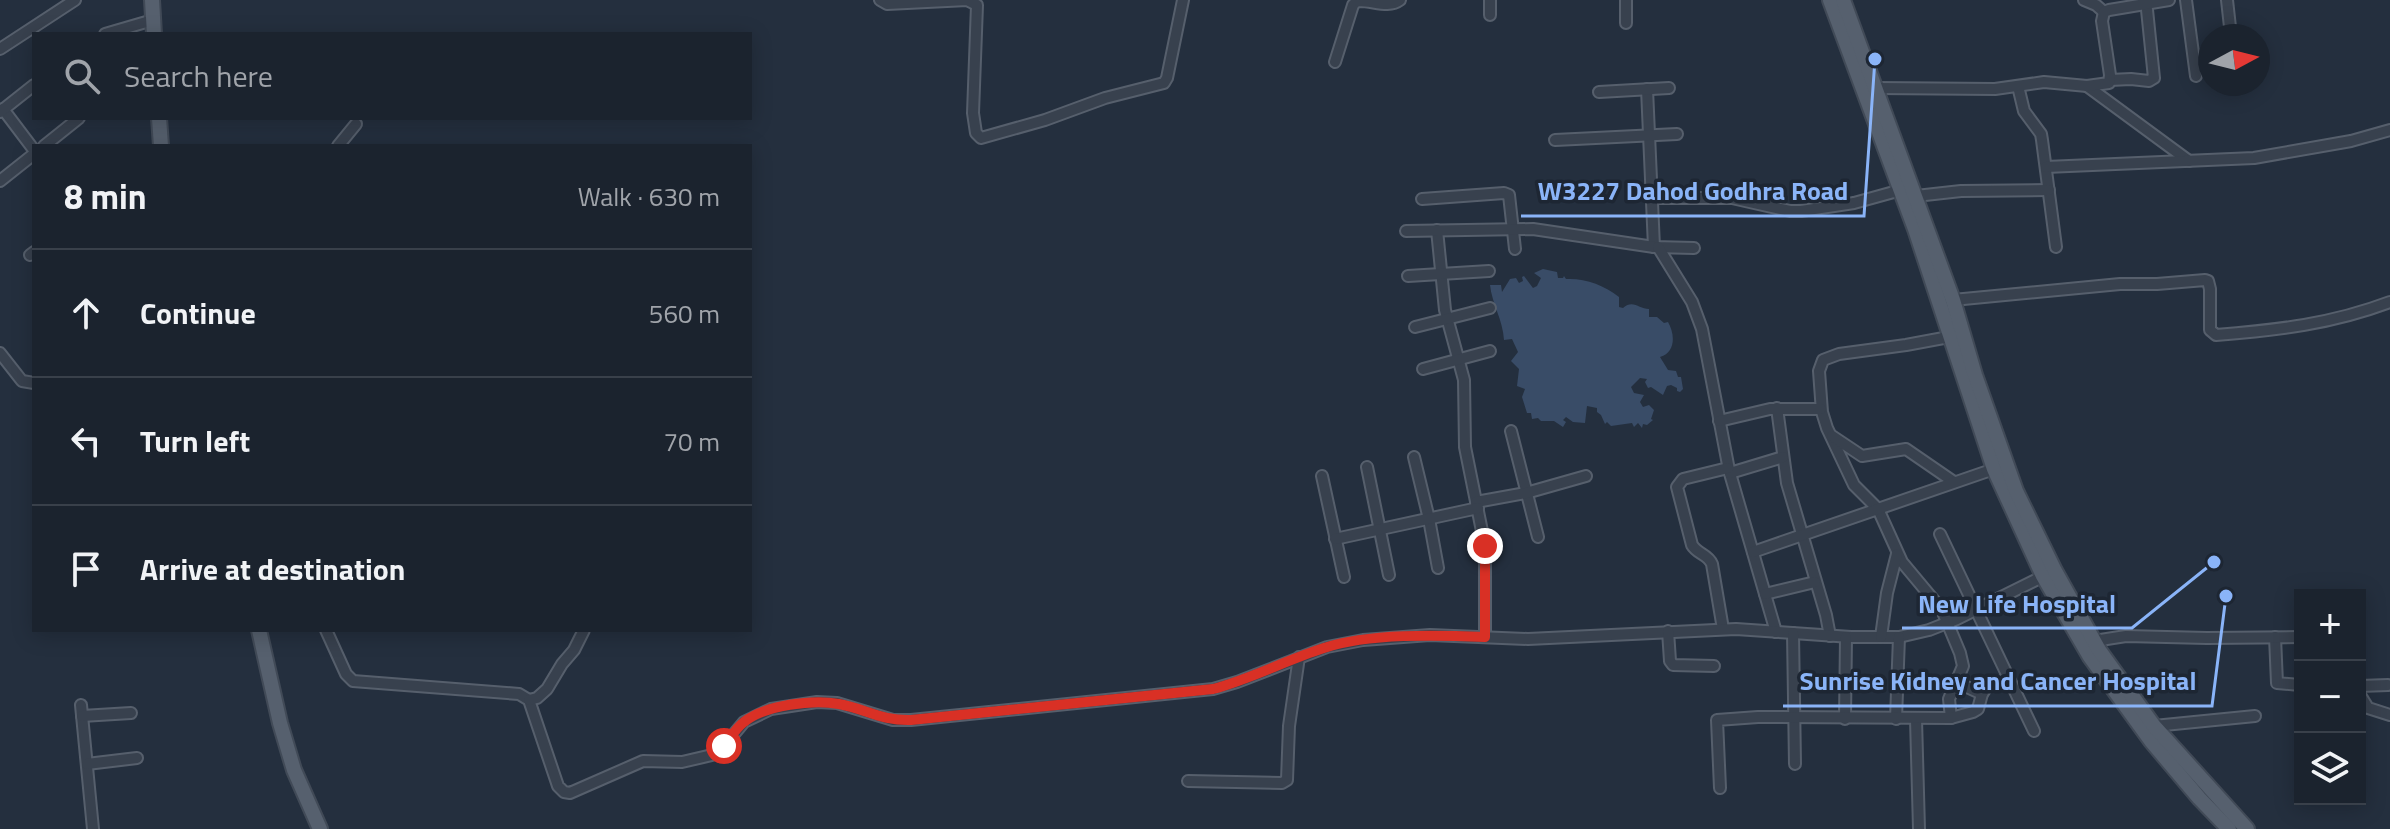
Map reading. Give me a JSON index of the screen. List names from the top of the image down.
{
  "places": ["W3227 Dahod Godhra Road", "New Life Hospital", "Sunrise Kidney and Cancer Hospital"],
  "north": "right",
  "page": {
    "search": "Search here",
    "heading": ["8 min", "Walk · 630 m"],
    "list": [
      ["Continue", "560 m"],
      ["Turn left", "70 m"],
      "Arrive at destination"
    ],
    "map_buttons": ["+", "−"]
  }
}
